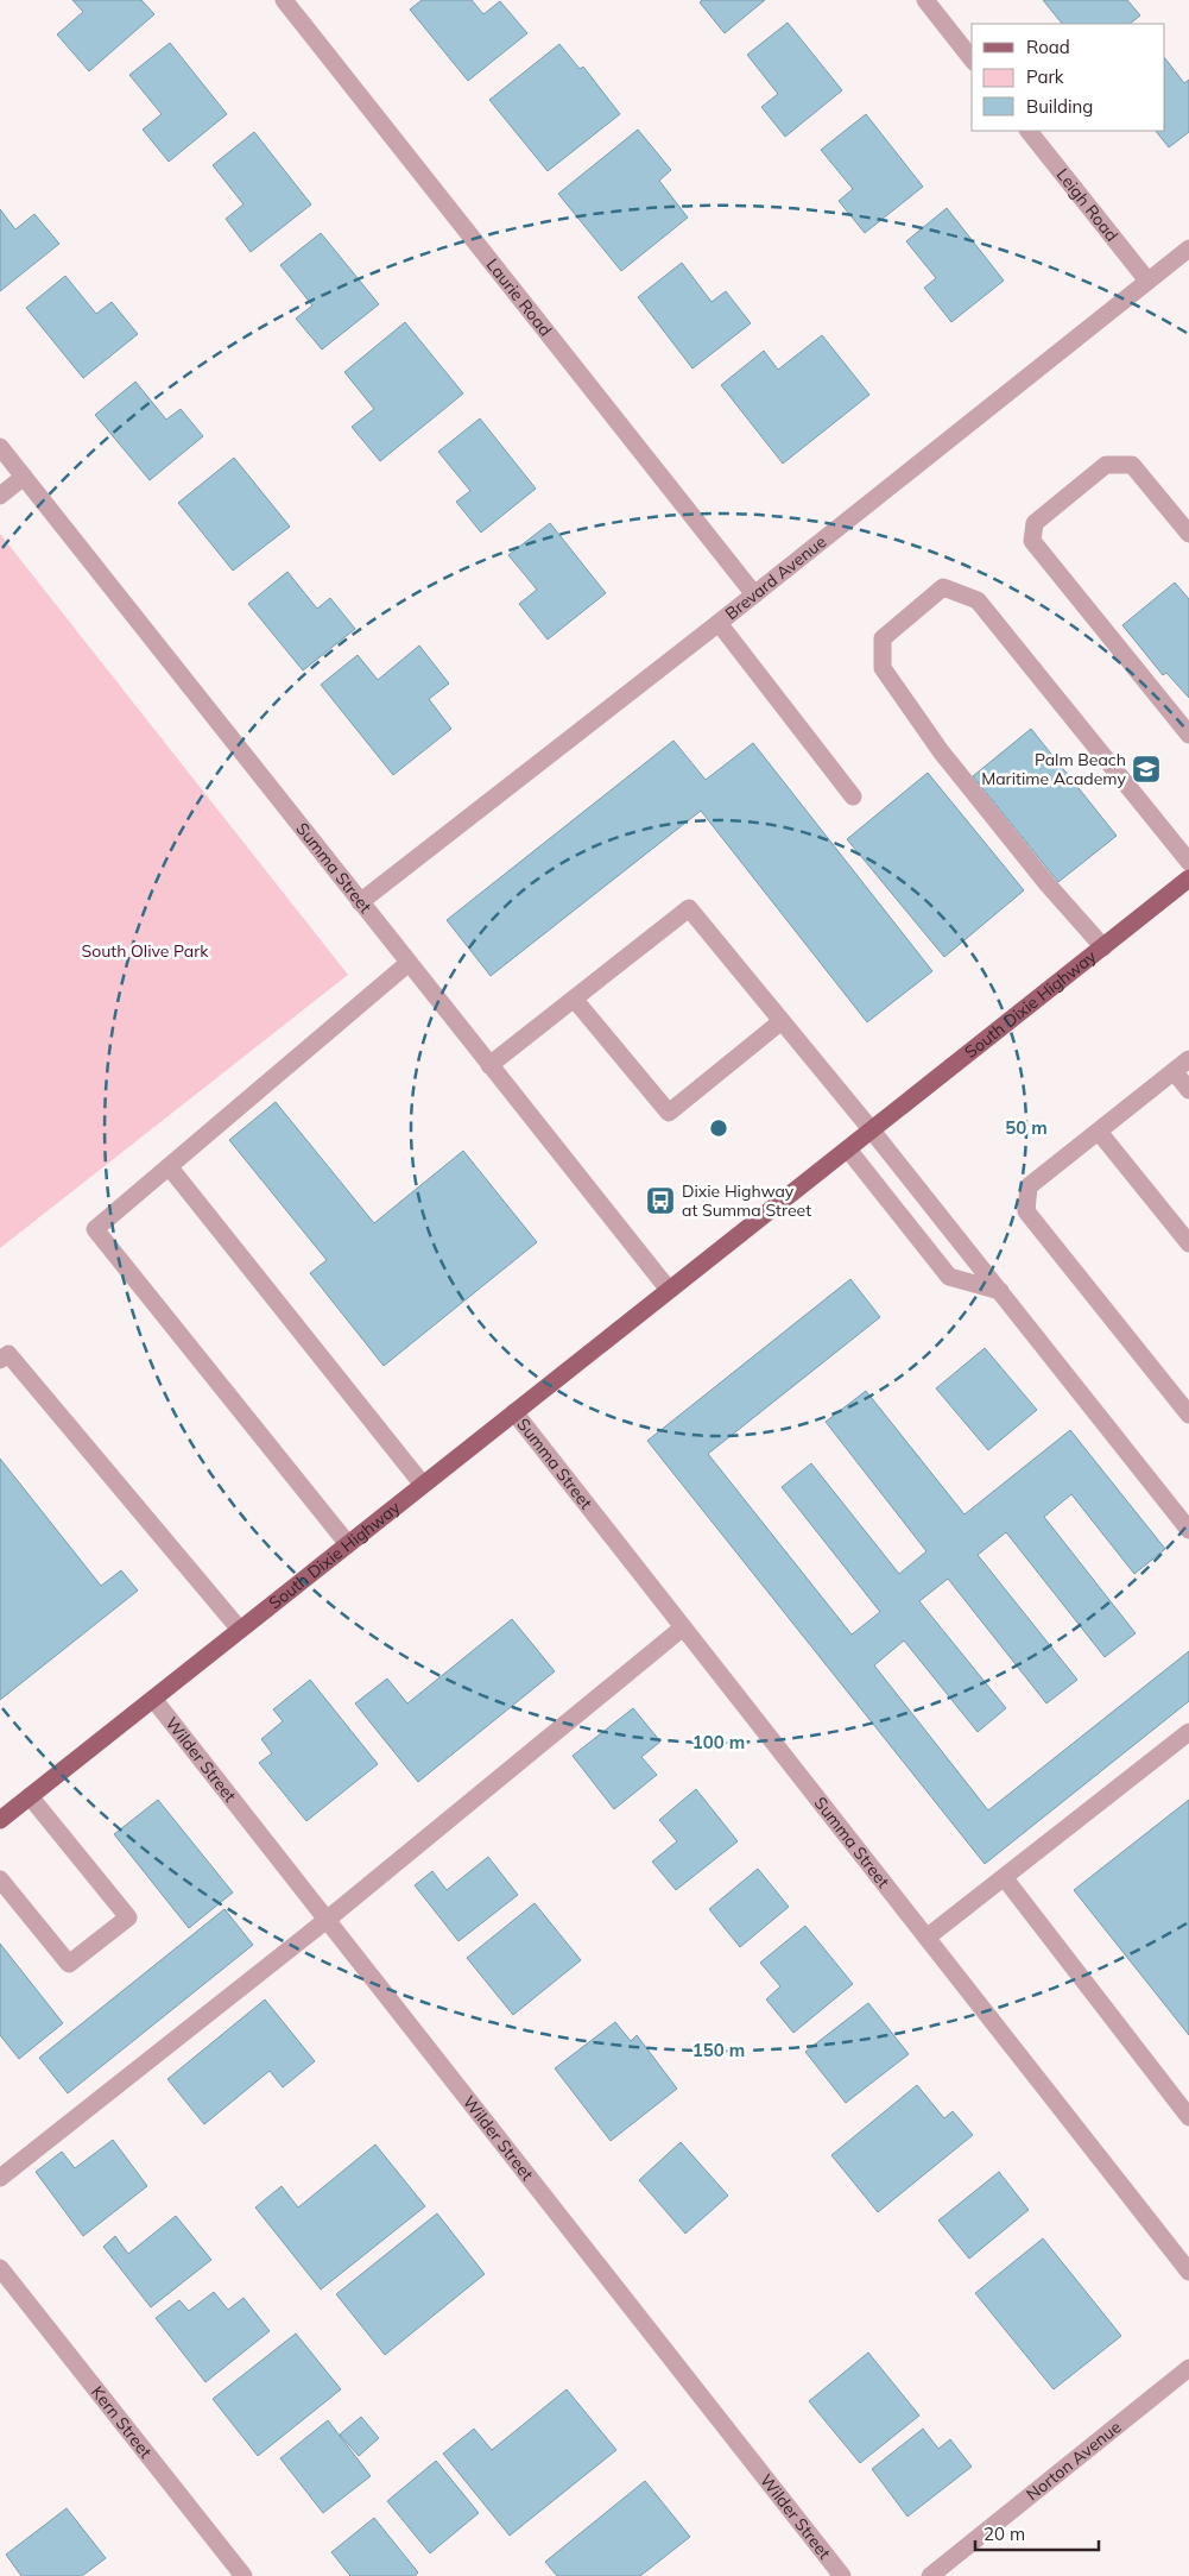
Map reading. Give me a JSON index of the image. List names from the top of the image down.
{
  "streets": {
    "main road": ["South Dixie Highway"],
    "street": [
      "Leigh Road",
      "Laurie Road",
      "Brevard Avenue",
      "Summa Street",
      "Wilder Street",
      "Kern Street",
      "Norton Avenue"
    ]
  },
  "crossings": [
    ["Leigh Road", "Brevard Avenue"],
    ["Laurie Road", "Brevard Avenue"],
    ["Brevard Avenue", "Summa Street"],
    ["Summa Street", "South Dixie Highway"],
    ["South Dixie Highway", "Wilder Street"]
  ],
  "parks": ["South Olive Park"],
  "places": {
    "school or university": ["Palm Beach Maritime Academy"],
    "bus stop": ["Dixie Highway at Summa Street"]
  },
  "legend": ["Road", "Park", "Building"],
  "scale_bar": "20 m",
  "rings": ["50 m", "100 m", "150 m"]
}
